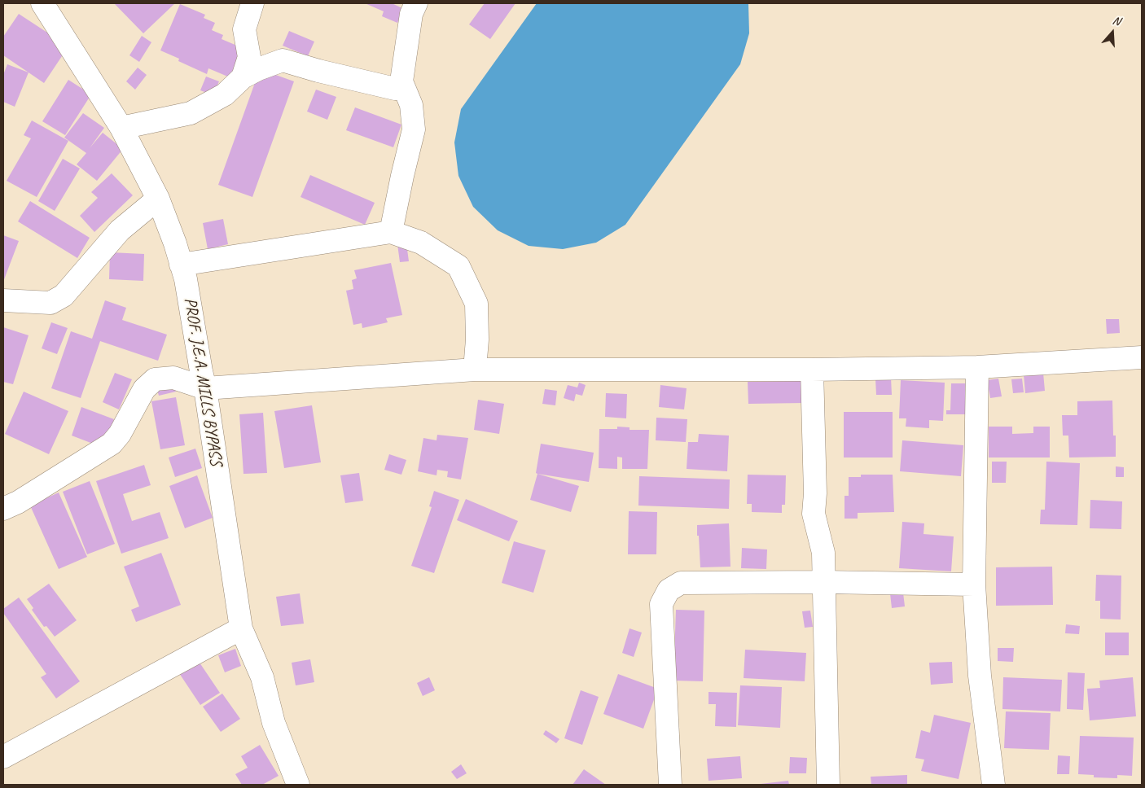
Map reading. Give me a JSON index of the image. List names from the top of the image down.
{
  "streets": {
    "street": ["PROF. J.E.A. MILLS BYPASS"]
  },
  "north": "top"
}
